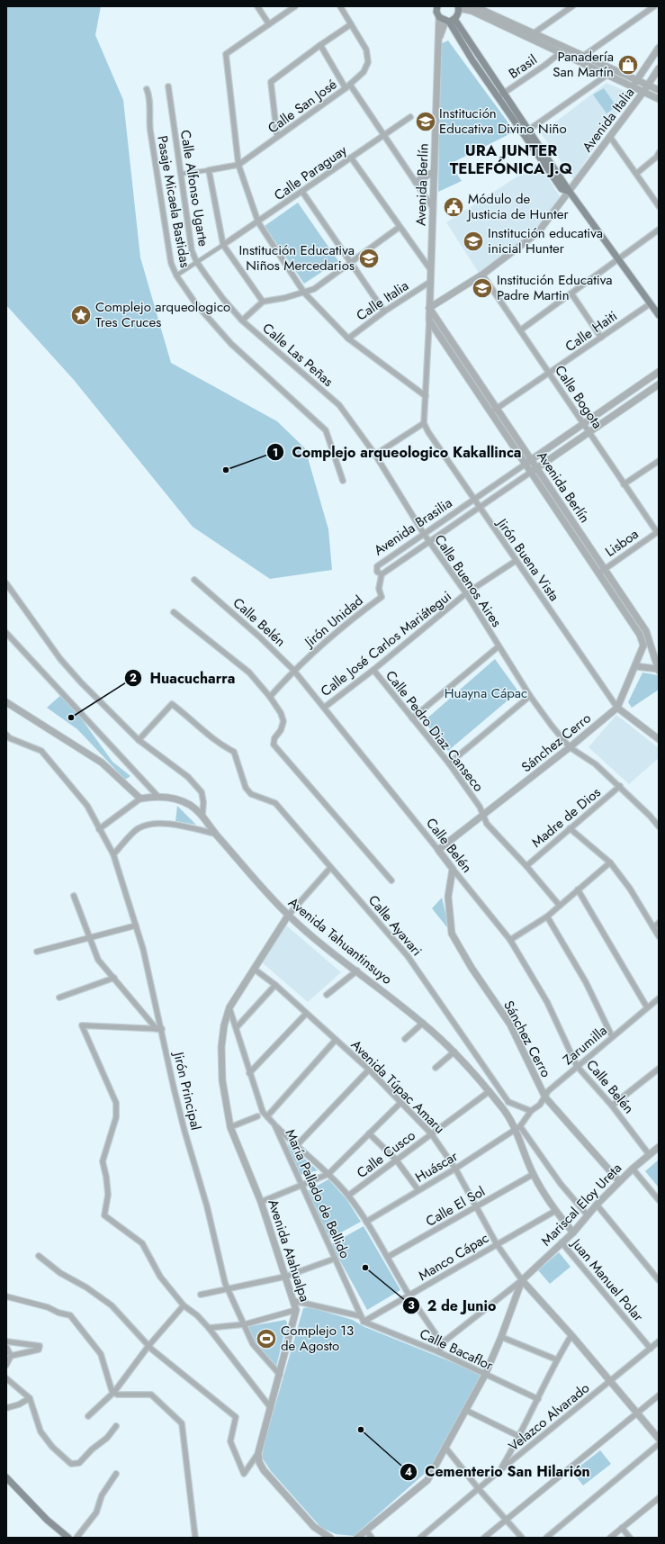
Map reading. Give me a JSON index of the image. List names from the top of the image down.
{
  "streets": {
    "street": [
      "Brasil",
      "Calle San José",
      "Avenida Italia",
      "Calle Paraguay",
      "Avenida Berlín",
      "Calle Alfonso Ugarte",
      "Pasaje Micaela Bastidas",
      "Calle Italia",
      "Calle Haiti",
      "Calle Las Peñas",
      "Calle Bogota",
      "Avenida Brasilia",
      "Lisboa",
      "Jirón Buena Vista",
      "Calle Buenos Aires",
      "Jirón Unidad",
      "Calle Belén",
      "Calle José Carlos Mariátegui",
      "Calle Pedro Diaz Canseco",
      "Sánchez Cerro",
      "Madre de Dios",
      "Calle Ayavari",
      "Avenida Tahuantinsuyo",
      "Zarumilla",
      "Avenida Túpac Amaru",
      "Jirón Principal",
      "Calle Cusco",
      "Huáscar",
      "María Pallado de Bellido",
      "Mariscal Eloy Ureta",
      "Calle El Sol",
      "Avenida Atahualpa",
      "Manco Cápac",
      "Juan Manuel Polar",
      "Calle Bacaflor",
      "Velazco Alvarado"
    ]
  },
  "crossings": [
    ["Calle San José", "Calle Alfonso Ugarte"],
    ["Avenida Italia", "Avenida Berlín"],
    ["Avenida Italia", "Calle Bogota"],
    ["Avenida Berlín", "Calle Italia"],
    ["Avenida Berlín", "Calle Haiti"],
    ["Avenida Berlín", "Avenida Brasilia"],
    ["Avenida Berlín", "Lisboa"],
    ["Avenida Berlín", "Sánchez Cerro"],
    ["Calle Alfonso Ugarte", "Calle Las Peñas"],
    ["Calle Haiti", "Calle Bogota"],
    ["Calle Las Peñas", "Calle Buenos Aires"],
    ["Calle Bogota", "Avenida Brasilia"],
    ["Calle Bogota", "Lisboa"],
    ["Avenida Brasilia", "Jirón Buena Vista"],
    ["Avenida Brasilia", "Calle Buenos Aires"],
    ["Avenida Brasilia", "Jirón Unidad"],
    ["Jirón Buena Vista", "Calle José Carlos Mariátegui"],
    ["Jirón Buena Vista", "Sánchez Cerro"],
    ["Calle Buenos Aires", "Calle José Carlos Mariátegui"],
    ["Calle Buenos Aires", "Sánchez Cerro"],
    ["Calle Buenos Aires", "Madre de Dios"],
    ["Jirón Unidad", "Calle Belén"],
    ["Calle Belén", "Calle José Carlos Mariátegui"],
    ["Calle Belén", "Sánchez Cerro"],
    ["Calle Belén", "Zarumilla"],
    ["Calle Belén", "Mariscal Eloy Ureta"],
    ["Calle José Carlos Mariátegui", "Calle Pedro Diaz Canseco"],
    ["Calle Pedro Diaz Canseco", "Sánchez Cerro"],
    ["Calle Pedro Diaz Canseco", "Madre de Dios"],
    ["Sánchez Cerro", "Zarumilla"],
    ["Sánchez Cerro", "Mariscal Eloy Ureta"],
    ["Avenida Tahuantinsuyo", "Zarumilla"],
    ["Avenida Tahuantinsuyo", "Calle Cusco"],
    ["Avenida Tahuantinsuyo", "Huáscar"],
    ["Avenida Tahuantinsuyo", "Mariscal Eloy Ureta"],
    ["Avenida Tahuantinsuyo", "Calle El Sol"],
    ["Avenida Tahuantinsuyo", "Avenida Atahualpa"],
    ["Avenida Tahuantinsuyo", "Manco Cápac"],
    ["Zarumilla", "Huáscar"],
    ["Avenida Túpac Amaru", "Calle Cusco"],
    ["Avenida Túpac Amaru", "Huáscar"],
    ["Avenida Túpac Amaru", "Mariscal Eloy Ureta"],
    ["Avenida Túpac Amaru", "Calle El Sol"],
    ["Avenida Túpac Amaru", "Avenida Atahualpa"],
    ["Avenida Túpac Amaru", "Manco Cápac"],
    ["Jirón Principal", "Avenida Atahualpa"],
    ["María Pallado de Bellido", "Manco Cápac"],
    ["María Pallado de Bellido", "Calle Bacaflor"],
    ["Mariscal Eloy Ureta", "Juan Manuel Polar"],
    ["Manco Cápac", "Calle Bacaflor"],
    ["Juan Manuel Polar", "Velazco Alvarado"]
  ],
  "districts": ["URA JUNTER TELEFÓNICA J.Q"],
  "parks": ["Huayna Cápac"],
  "places": {
    "shop": ["Panadería San Martín"],
    "school or university": [
      "Institución Educativa Divino Niño",
      "Institución educativa inicial Hunter",
      "Institución Educativa Niños Mercedarios",
      "Institución Educativa Padre Martin"
    ],
    "public building": ["Módulo de Justicia de Hunter"],
    "place": ["Complejo arqueologico Tres Cruces"],
    "other": [
      "Complejo arqueologico Kakallinca",
      "Huacucharra",
      "2 de Junio",
      "Cementerio San Hilarión"
    ],
    "sports": ["Complejo 13 de Agosto"]
  }
}
